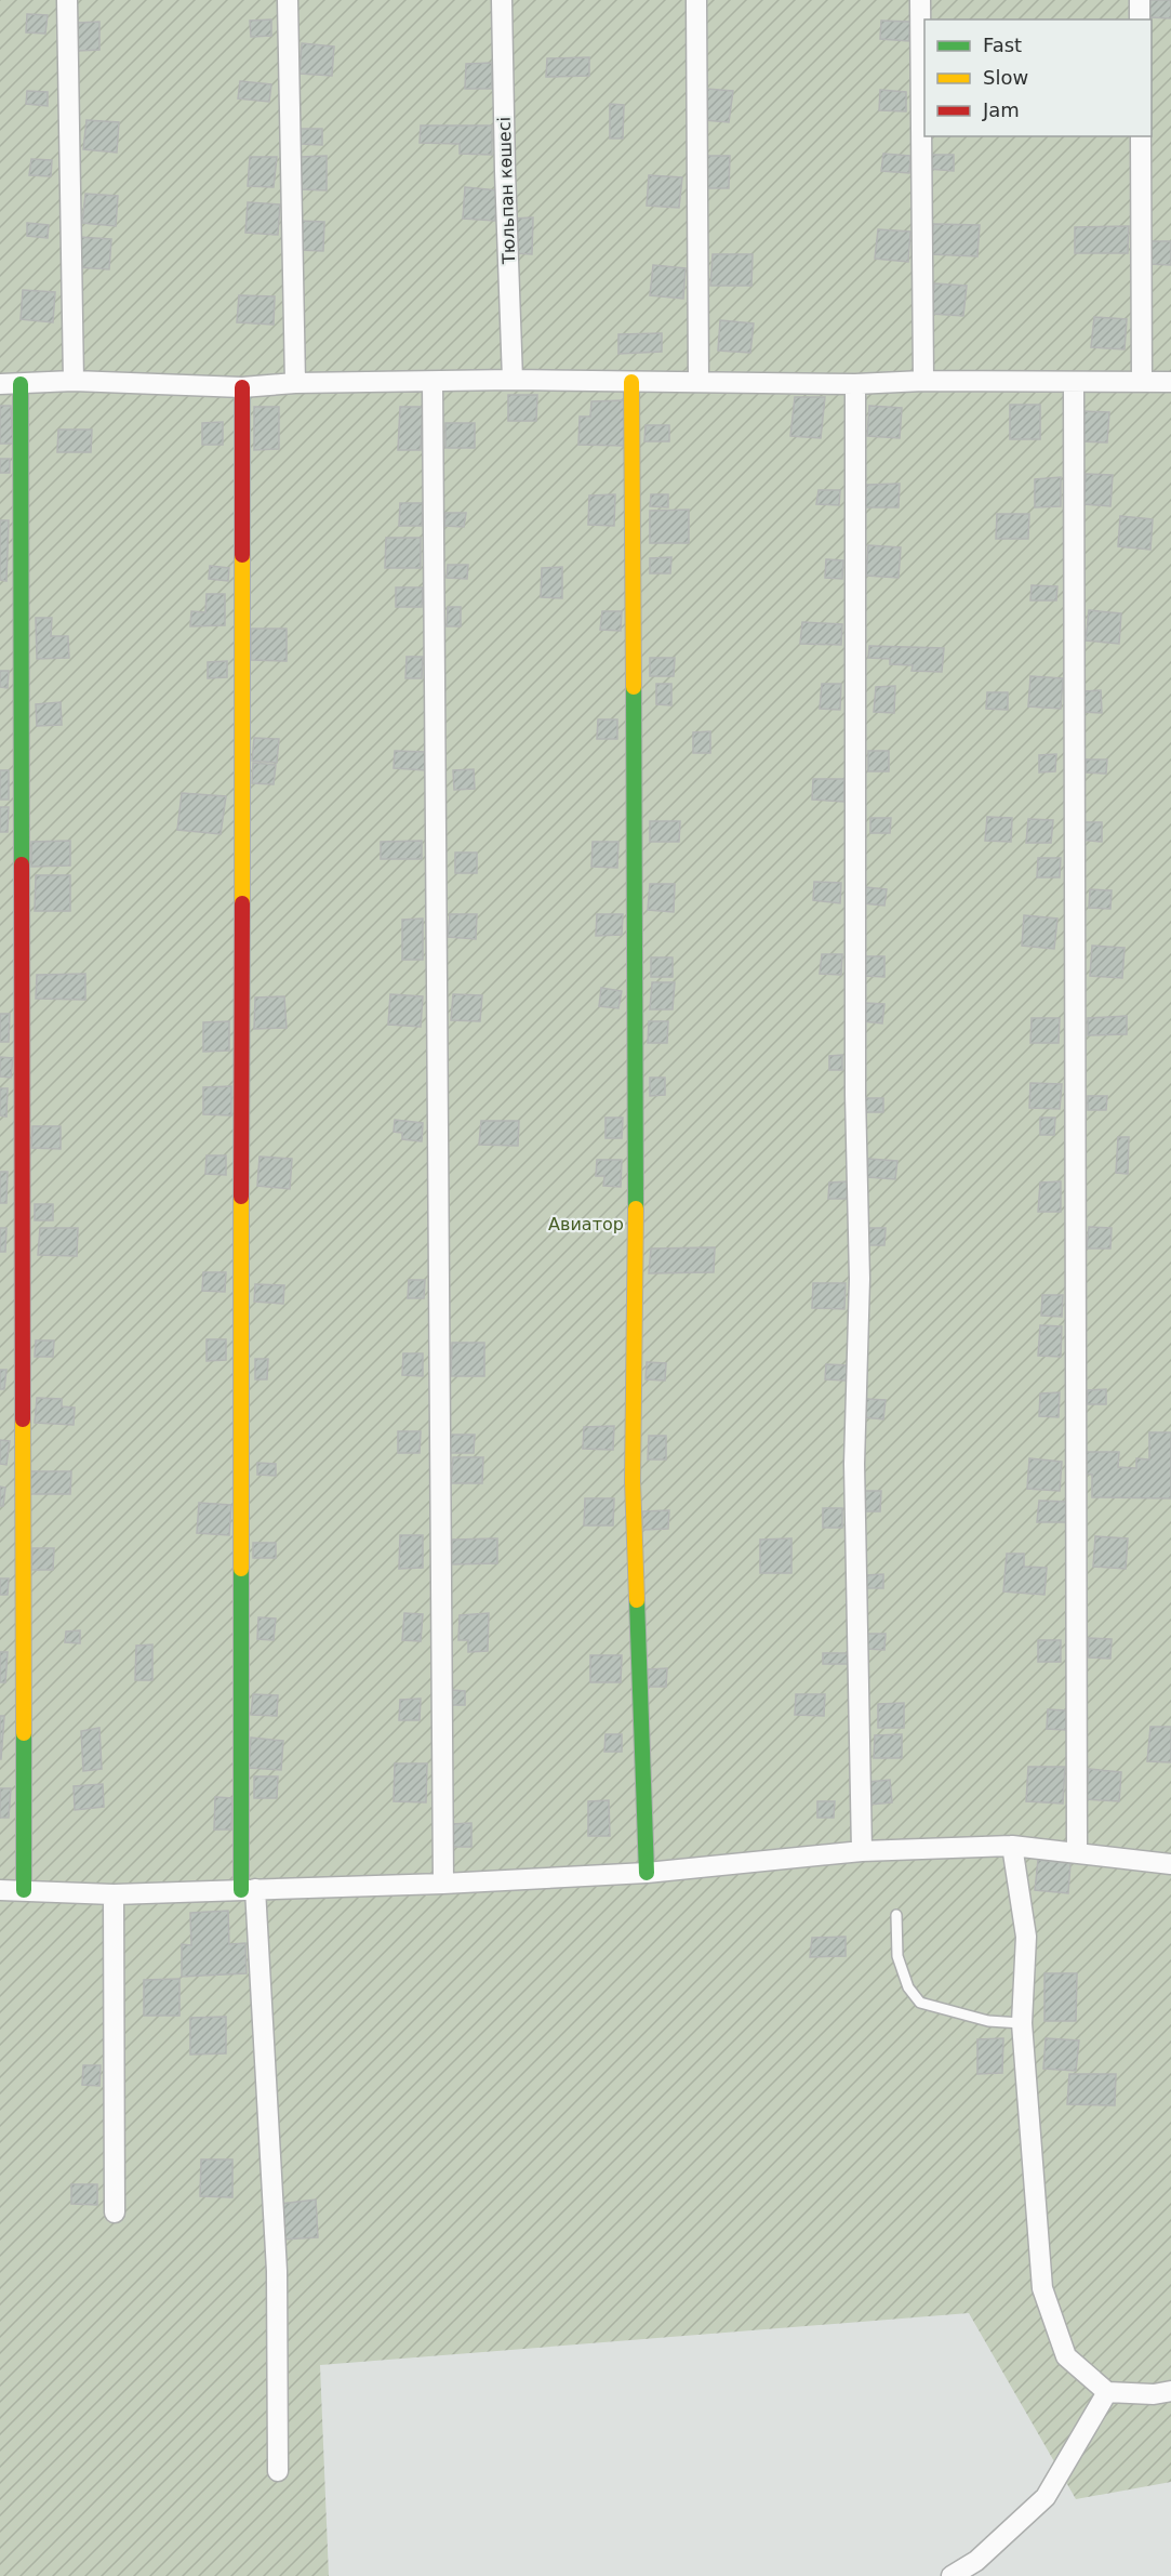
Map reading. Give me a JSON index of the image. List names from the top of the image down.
{
  "streets": {
    "street": ["Тюльпан көшесі"]
  },
  "parks": ["Авиатор"],
  "legend": ["Fast", "Slow", "Jam"]
}
